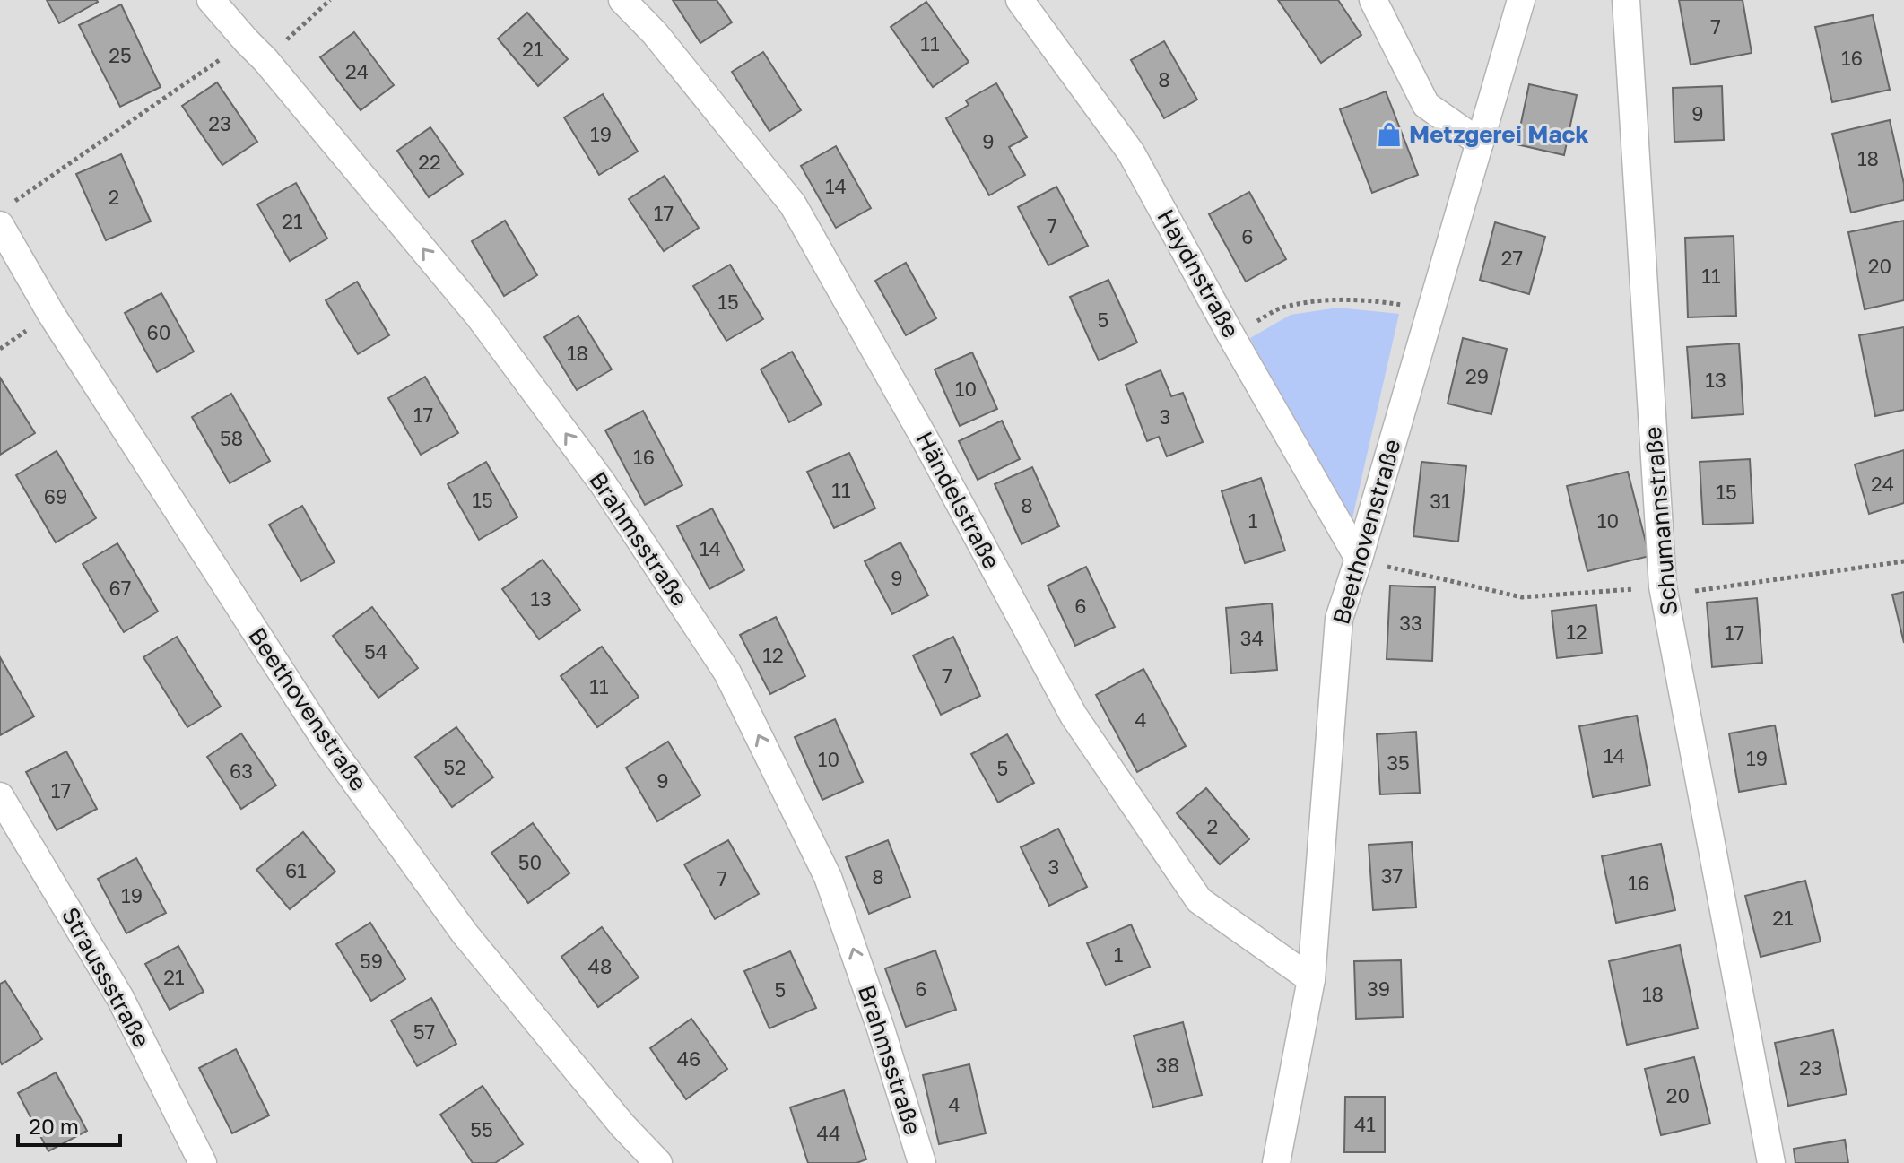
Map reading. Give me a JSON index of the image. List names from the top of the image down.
{
  "streets": {
    "street": [
      "Haydnstraße",
      "Händelstraße",
      "Schumannstraße",
      "Beethovenstraße",
      "Brahmsstraße",
      "Straussstraße"
    ]
  },
  "crossings": [
    ["Haydnstraße", "Beethovenstraße"],
    ["Händelstraße", "Beethovenstraße"]
  ],
  "one_way": ["Brahmsstraße"],
  "places": {
    "shop": ["Metzgerei Mack"]
  },
  "house_numbers": [
    "7",
    "11",
    "21",
    "25",
    "16",
    "24",
    "8",
    "9",
    "23",
    "19",
    "9",
    "18",
    "22",
    "14",
    "2",
    "17",
    "21",
    "7",
    "6",
    "27",
    "20",
    "11",
    "15",
    "5",
    "60",
    "18",
    "29",
    "13",
    "10",
    "17",
    "3",
    "58",
    "16",
    "24",
    "11",
    "15",
    "69",
    "15",
    "31",
    "8",
    "1",
    "10",
    "14",
    "9",
    "67",
    "13",
    "6",
    "33",
    "12",
    "17",
    "34",
    "54",
    "12",
    "7",
    "11",
    "4",
    "14",
    "19",
    "10",
    "35",
    "52",
    "5",
    "63",
    "9",
    "17",
    "2",
    "50",
    "3",
    "61",
    "37",
    "8",
    "7",
    "16",
    "19",
    "21",
    "1",
    "59",
    "48",
    "21",
    "6",
    "39",
    "5",
    "18",
    "57",
    "46",
    "38",
    "23",
    "20",
    "4",
    "41",
    "55",
    "44"
  ],
  "scale_bar": "20 m"
}
